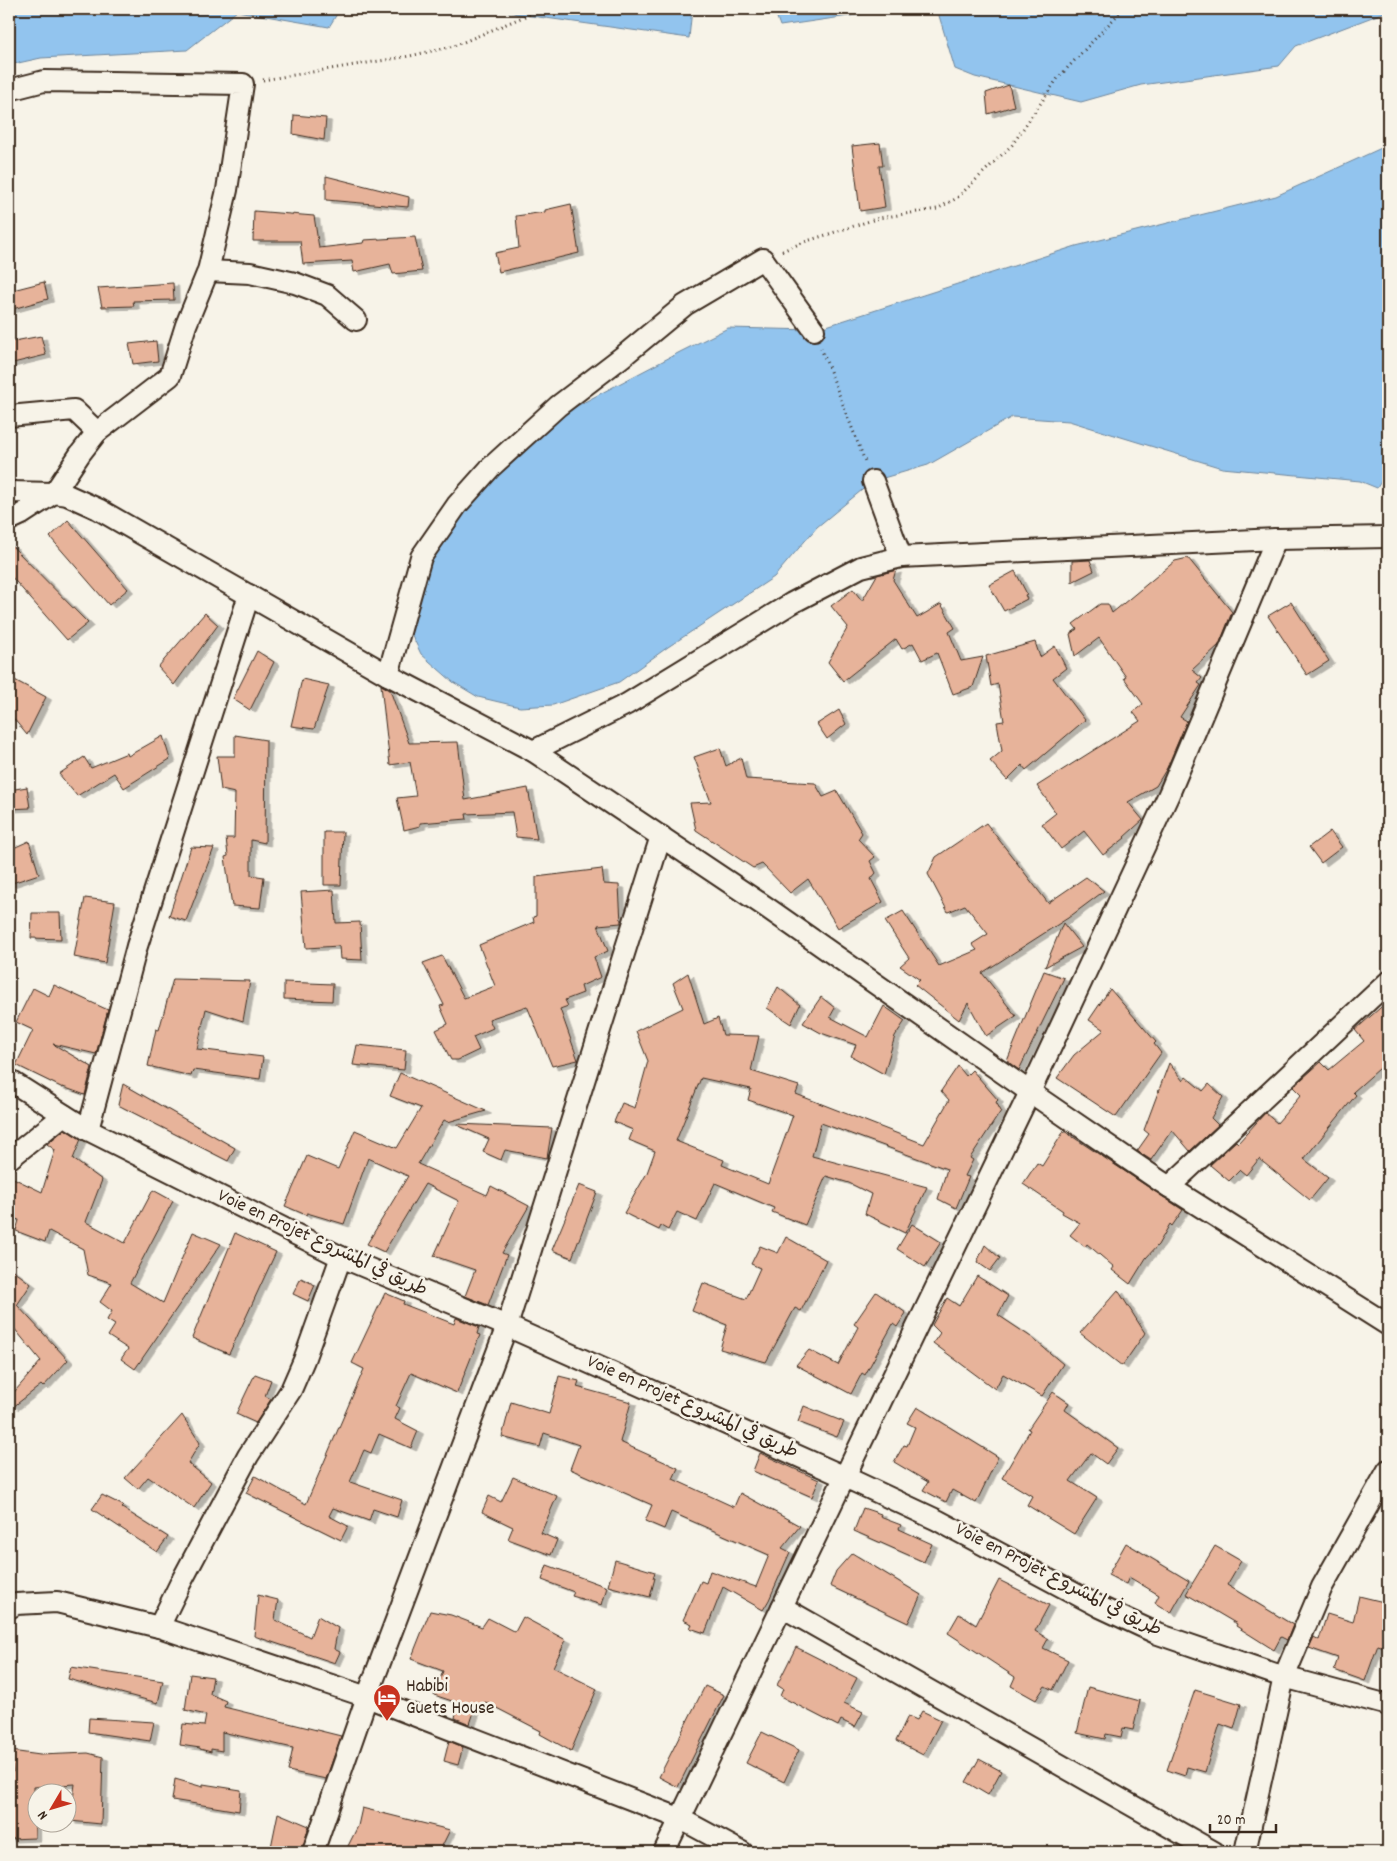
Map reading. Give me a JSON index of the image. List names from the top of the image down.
{
  "streets": {
    "street": ["Voie en Projet طريق في المشروع"]
  },
  "places": {
    "hotel": ["Habibi Guets House"]
  },
  "scale_bar": "20 m",
  "north": "bottom left"
}
